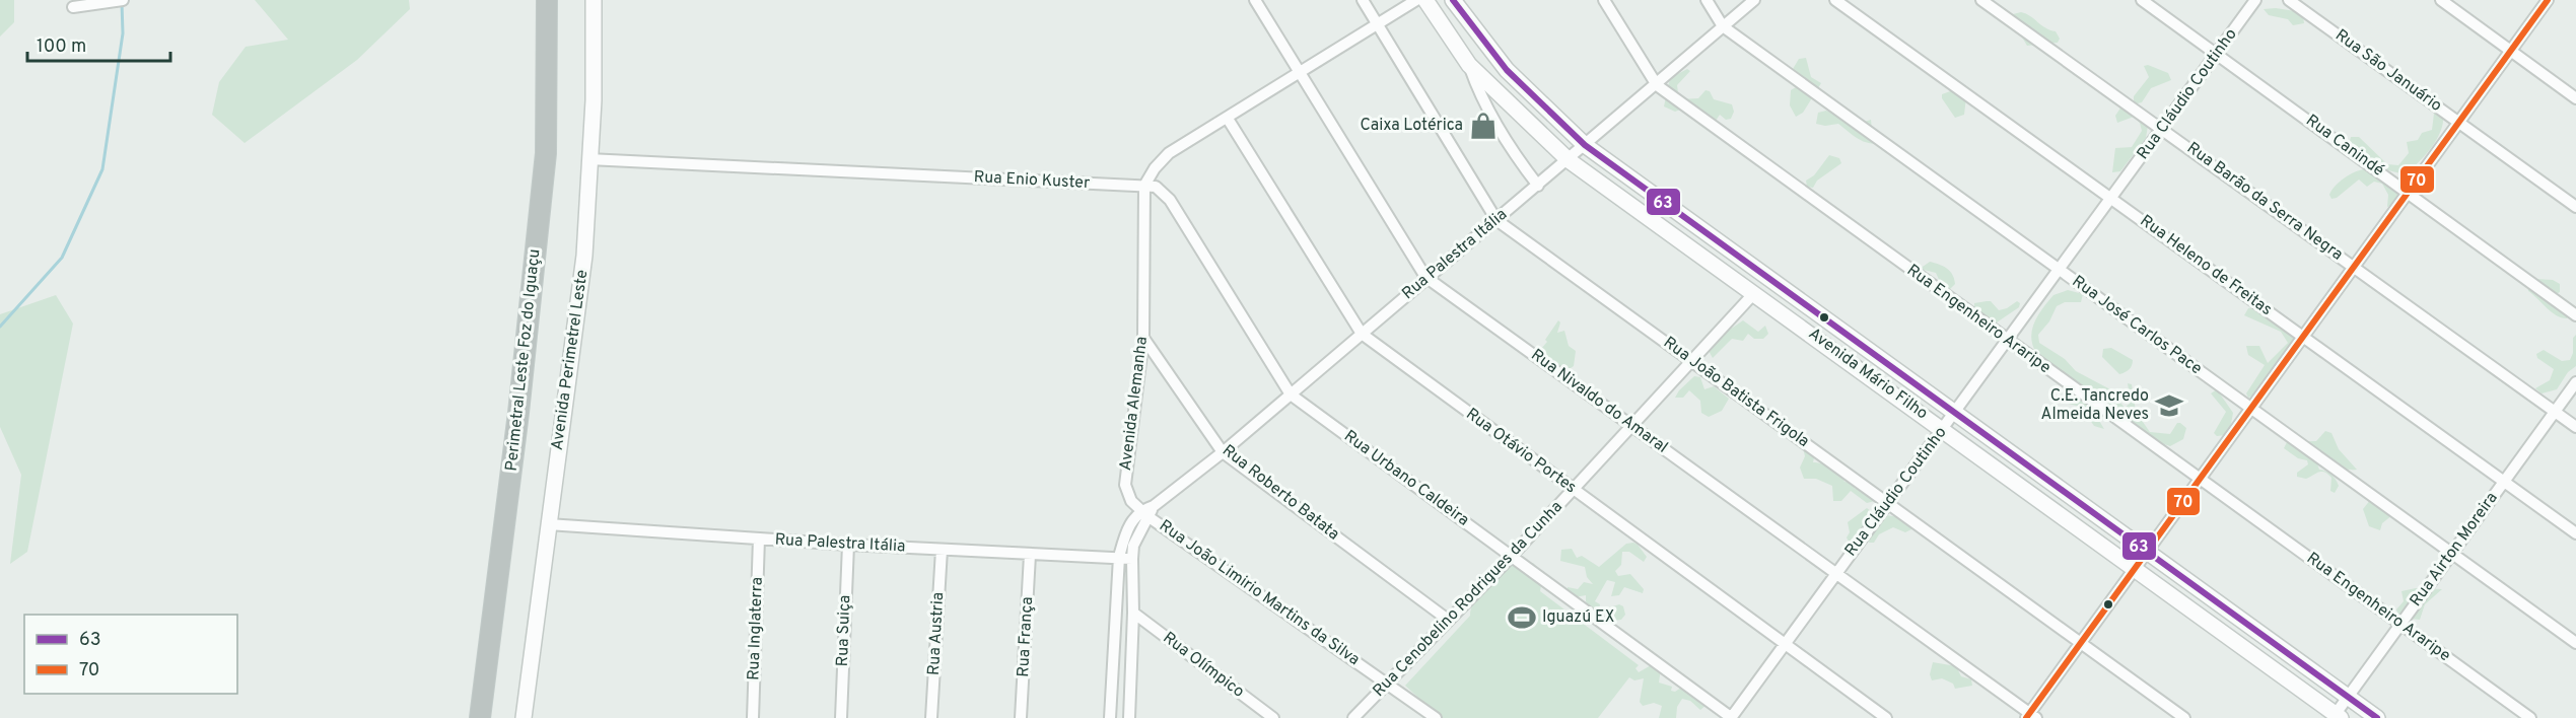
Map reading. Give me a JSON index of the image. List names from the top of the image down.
{
  "streets": {
    "highway": ["Perimetral Leste Foz do Iguaçu"],
    "main road": ["Avenida Perimetrel Leste", "Avenida Mário Filho"],
    "street": [
      "Rua São Januário",
      "Rua Cláudio Coutinho",
      "Rua Canindé",
      "Rua Enio Kuster",
      "Rua Barão da Serra Negra",
      "Rua Palestra Itália",
      "Rua Heleno de Freitas",
      "Rua Engenheiro Araripe",
      "Rua José Carlos Pace",
      "Rua João Batista Frigola",
      "Rua Nivaldo do Amaral",
      "Avenida Alemanha",
      "Rua Otávio Portes",
      "Rua Urbano Caldeira",
      "Rua Roberto Batata",
      "Rua Airton Moreira",
      "Rua João Limirio Martins da Silva",
      "Rua Cenobelino Rodrigues da Cunha",
      "Rua Inglaterra",
      "Rua Suiça",
      "Rua Austria",
      "Rua França",
      "Rua Olímpico"
    ]
  },
  "crossings": [
    ["Rua Cláudio Coutinho", "Rua Canindé"],
    ["Rua Cláudio Coutinho", "Rua Barão da Serra Negra"],
    ["Rua Cláudio Coutinho", "Rua Heleno de Freitas"],
    ["Rua Cláudio Coutinho", "Rua Engenheiro Araripe"],
    ["Rua Cláudio Coutinho", "Rua José Carlos Pace"],
    ["Rua Cláudio Coutinho", "Avenida Mário Filho"],
    ["Rua Cláudio Coutinho", "Rua João Batista Frigola"],
    ["Rua Cláudio Coutinho", "Rua Nivaldo do Amaral"],
    ["Rua Cláudio Coutinho", "Rua Otávio Portes"],
    ["Rua Cláudio Coutinho", "Rua Urbano Caldeira"],
    ["Rua Enio Kuster", "Avenida Perimetrel Leste"],
    ["Rua Enio Kuster", "Avenida Alemanha"],
    ["Rua Enio Kuster", "Rua Urbano Caldeira"],
    ["Rua Barão da Serra Negra", "Rua Airton Moreira"],
    ["Rua Palestra Itália", "Rua Engenheiro Araripe"],
    ["Rua Palestra Itália", "Rua José Carlos Pace"],
    ["Rua Palestra Itália", "Avenida Perimetrel Leste"],
    ["Rua Palestra Itália", "Avenida Mário Filho"],
    ["Rua Palestra Itália", "Rua João Batista Frigola"],
    ["Rua Palestra Itália", "Rua Nivaldo do Amaral"],
    ["Rua Palestra Itália", "Avenida Alemanha"],
    ["Rua Palestra Itália", "Rua Otávio Portes"],
    ["Rua Palestra Itália", "Rua Urbano Caldeira"],
    ["Rua Palestra Itália", "Rua Roberto Batata"],
    ["Rua Palestra Itália", "Rua João Limirio Martins da Silva"],
    ["Rua Palestra Itália", "Rua Inglaterra"],
    ["Rua Palestra Itália", "Rua Suiça"],
    ["Rua Palestra Itália", "Rua Austria"],
    ["Rua Palestra Itália", "Rua França"],
    ["Rua Heleno de Freitas", "Rua Airton Moreira"],
    ["Rua Engenheiro Araripe", "Rua Airton Moreira"],
    ["Rua José Carlos Pace", "Rua Airton Moreira"],
    ["Avenida Mário Filho", "Rua Airton Moreira"],
    ["Avenida Mário Filho", "Rua Cenobelino Rodrigues da Cunha"],
    ["Rua João Batista Frigola", "Rua Cenobelino Rodrigues da Cunha"],
    ["Rua Nivaldo do Amaral", "Rua Cenobelino Rodrigues da Cunha"],
    ["Avenida Alemanha", "Rua Urbano Caldeira"],
    ["Avenida Alemanha", "Rua Roberto Batata"],
    ["Avenida Alemanha", "Rua João Limirio Martins da Silva"],
    ["Rua Otávio Portes", "Rua Cenobelino Rodrigues da Cunha"],
    ["Rua Urbano Caldeira", "Rua Cenobelino Rodrigues da Cunha"],
    ["Rua Roberto Batata", "Rua Cenobelino Rodrigues da Cunha"],
    ["Rua João Limirio Martins da Silva", "Rua Cenobelino Rodrigues da Cunha"]
  ],
  "places": {
    "shop": ["Caixa Lotérica"],
    "school or university": ["C.E. Tancredo Almeida Neves"],
    "sports": ["Iguazú EX"]
  },
  "lines": ["transit line 63", "transit line 70"],
  "legend": ["63", "70"],
  "scale_bar": "100 m"
}
